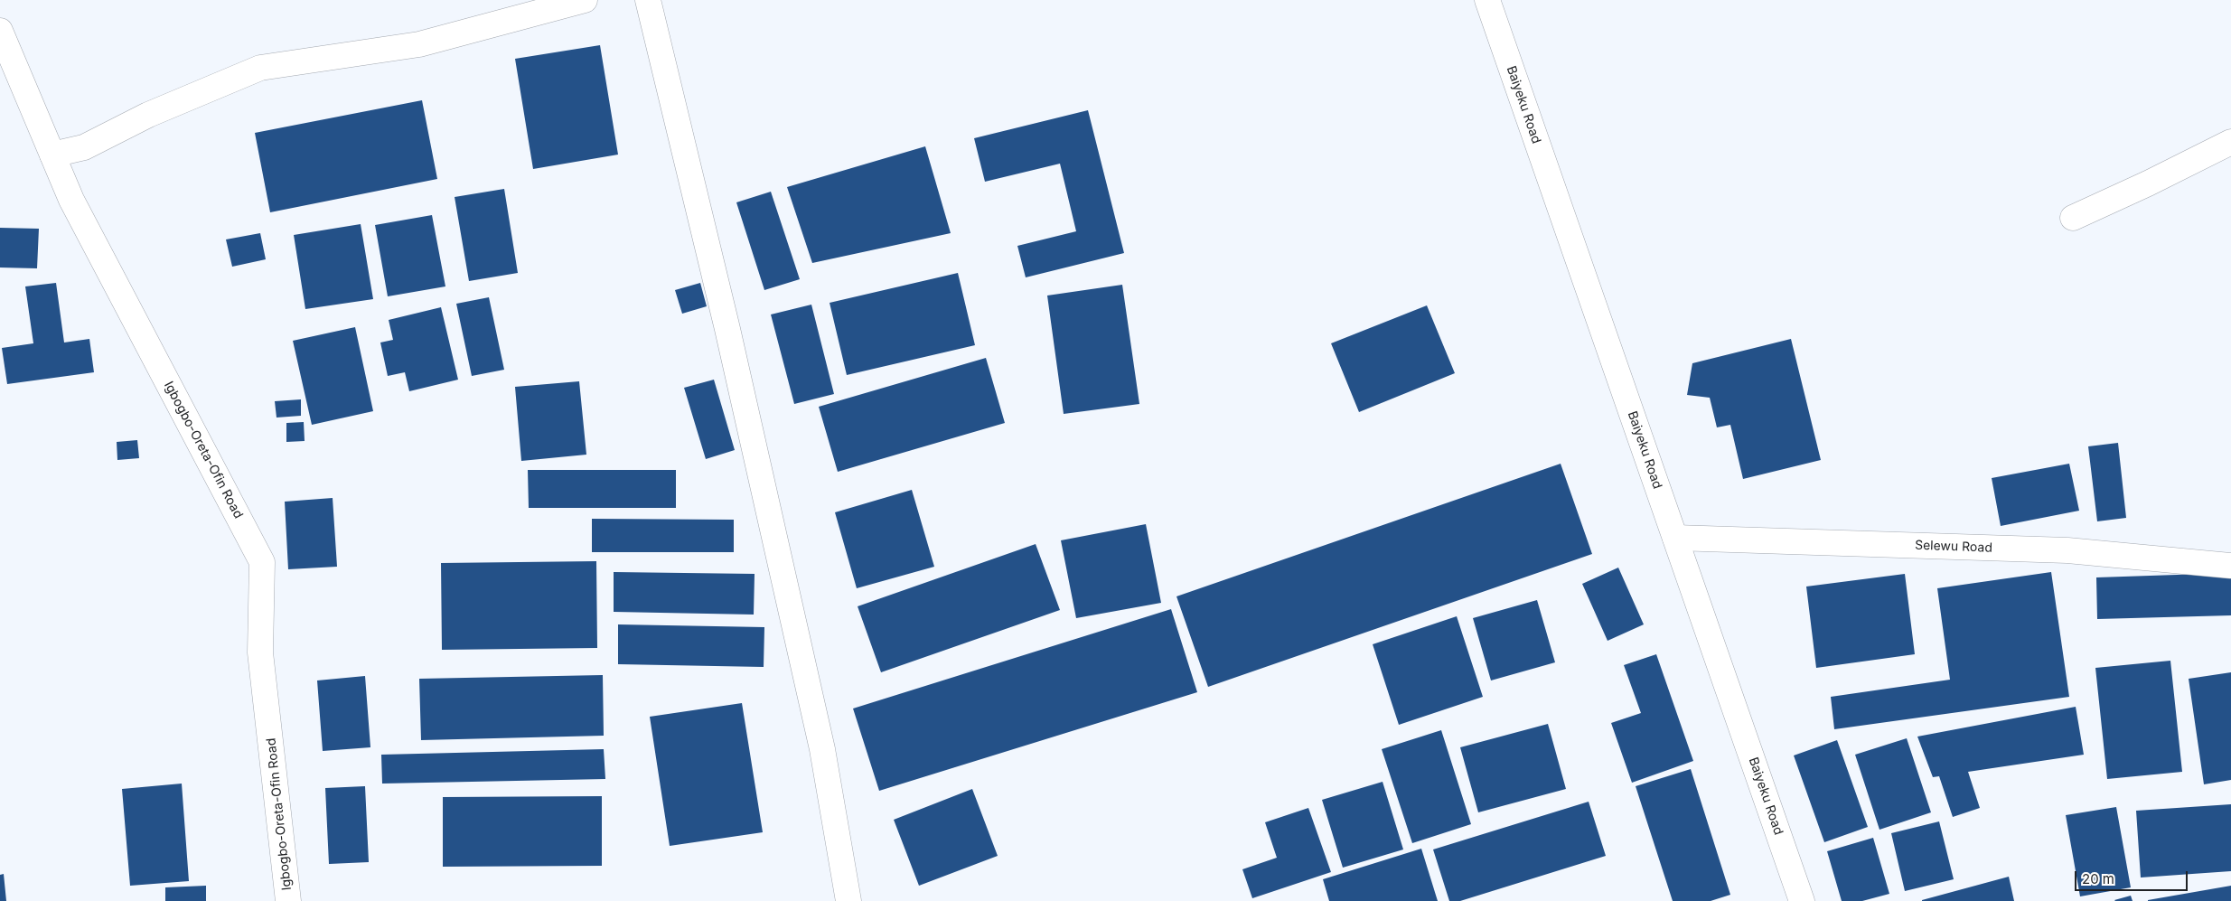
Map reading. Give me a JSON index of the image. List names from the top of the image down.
{
  "streets": {
    "street": ["Baiyeku Road", "Igbogbo-Oreta-Ofin Road", "Selewu Road"]
  },
  "crossings": [
    ["Baiyeku Road", "Selewu Road"]
  ],
  "scale_bar": "20 m"
}
